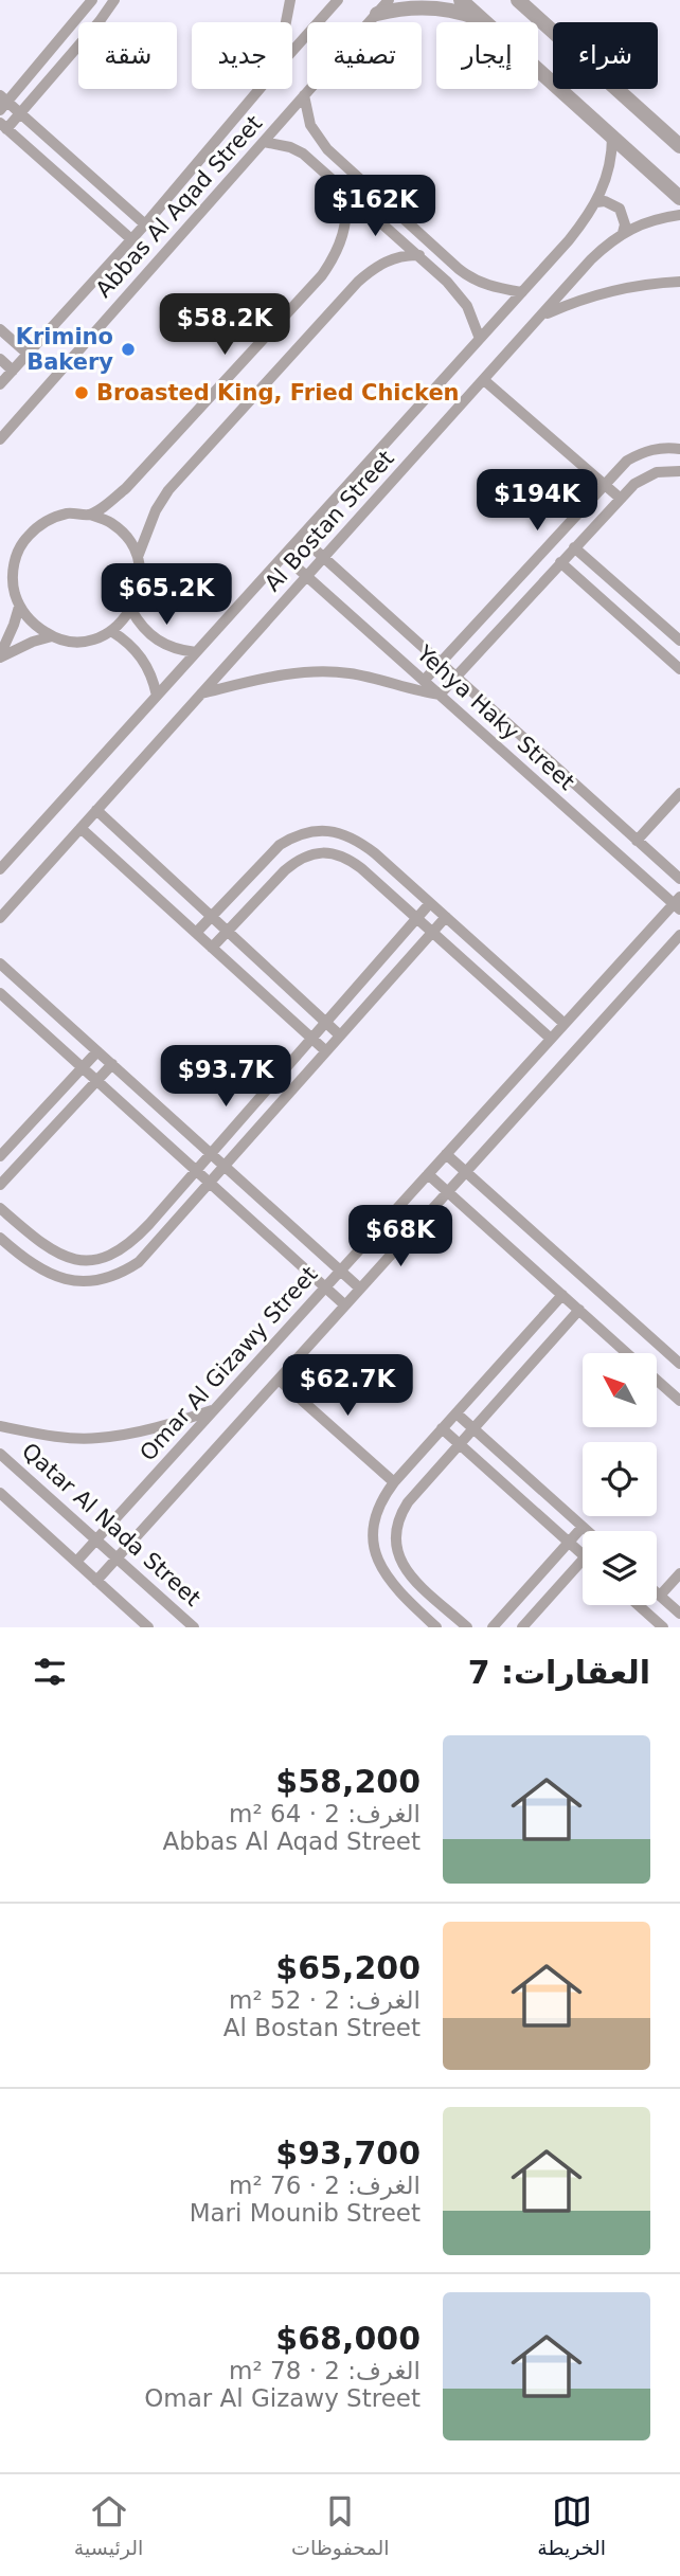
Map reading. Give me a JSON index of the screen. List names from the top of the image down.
{
  "streets": {
    "street": [
      "Abbas Al Aqad Street",
      "Al Bostan Street",
      "Yehya Haky Street",
      "Omar Al Gizawy Street",
      "Qatar Al Nada Street"
    ]
  },
  "crossings": [
    ["Al Bostan Street", "Yehya Haky Street"],
    ["Yehya Haky Street", "Omar Al Gizawy Street"],
    ["Omar Al Gizawy Street", "Qatar Al Nada Street"]
  ],
  "places": ["Krimino Bakery", "Broasted King, Fried Chicken"],
  "north": "top left",
  "page": {
    "chip": [
      "شراء",
      "إيجار",
      "تصفية",
      "جديد",
      "شقة"
    ],
    "price": [
      "$162K",
      "$58.2K",
      "$194K",
      "$65.2K",
      "$93.7K",
      "$68K",
      "$62.7K"
    ],
    "heading": "العقارات: 7",
    "list": [
      {
        "name": "$58,200",
        "note": "الغرف: 2 · 64 m² · Abbas Al Aqad Street"
      },
      {
        "name": "$65,200",
        "note": "الغرف: 2 · 52 m² · Al Bostan Street"
      },
      {
        "name": "$93,700",
        "note": "الغرف: 2 · 76 m² · Mari Mounib Street"
      },
      {
        "name": "$68,000",
        "note": "الغرف: 2 · 78 m² · Omar Al Gizawy Street"
      }
    ],
    "tabs": ["الخريطة", "المحفوظات", "الرئيسية"]
  }
}
